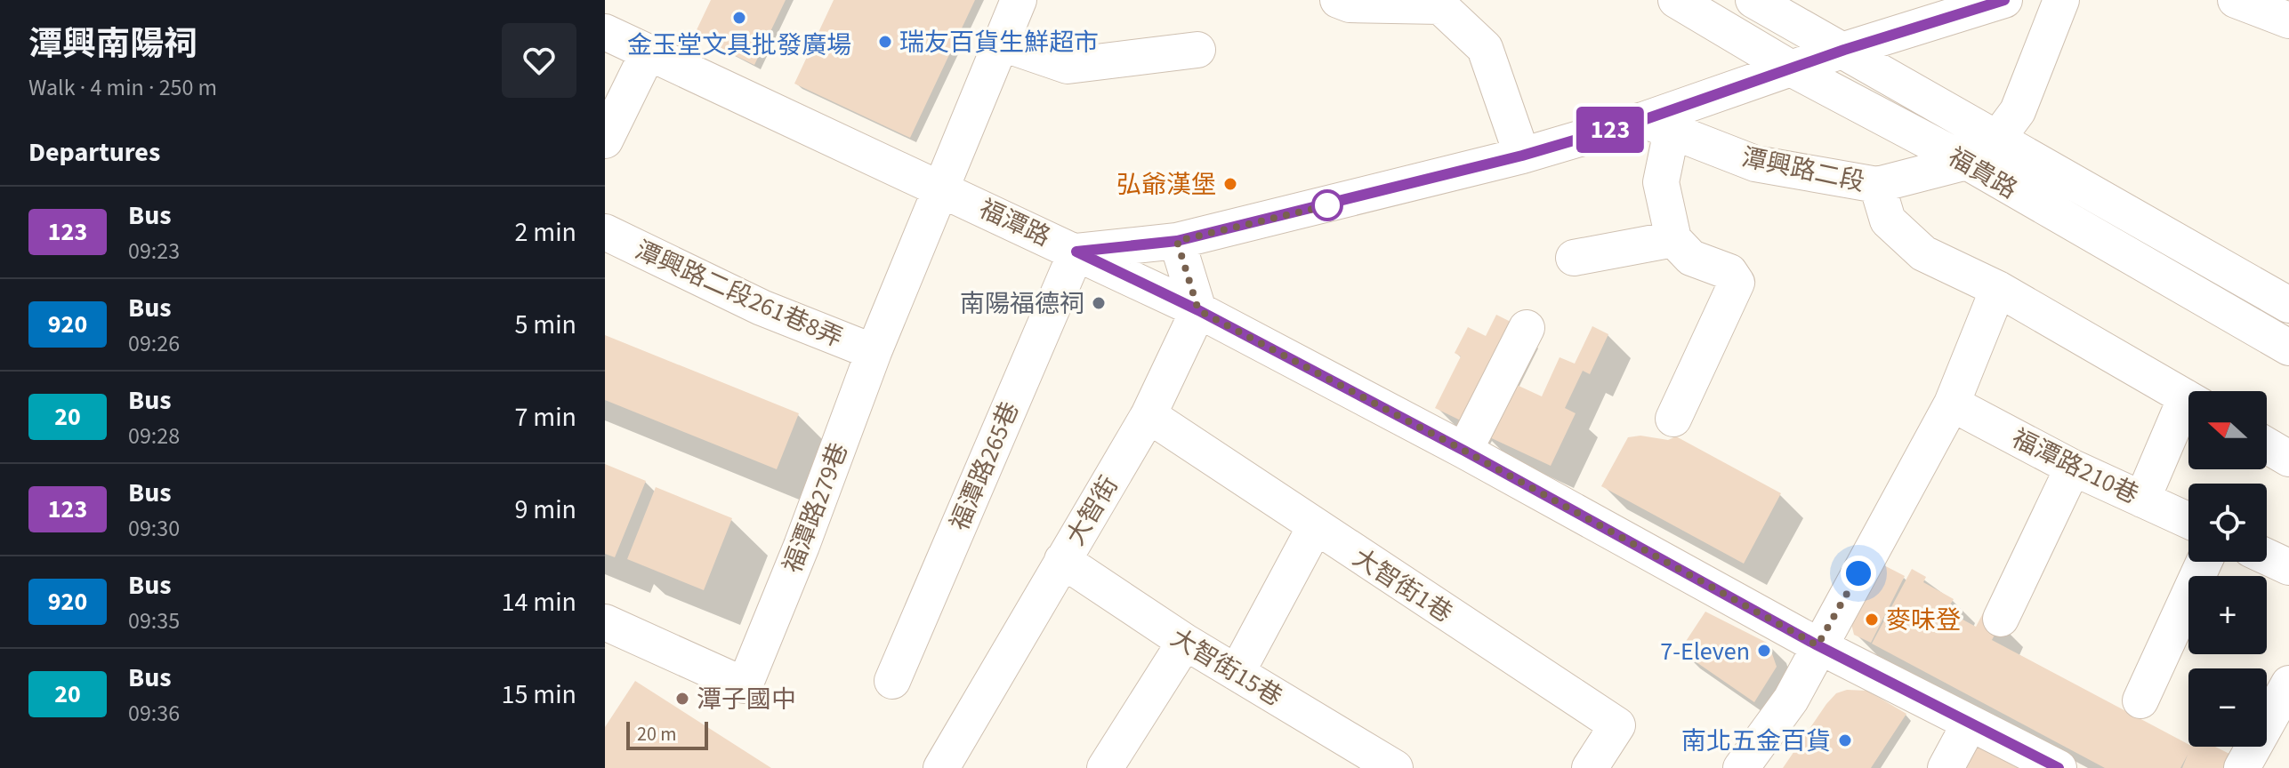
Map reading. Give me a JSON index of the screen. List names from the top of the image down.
{
  "streets": {
    "street": [
      "潭興路二段",
      "福貴路",
      "福潭路",
      "潭興路二段261巷8弄",
      "福潭路265巷",
      "福潭路210巷",
      "福潭路279巷",
      "大智街",
      "大智街1巷",
      "大智街15巷"
    ]
  },
  "crossings": [
    ["潭興路二段", "福貴路"],
    ["福潭路", "福潭路265巷"],
    ["福潭路", "福潭路279巷"],
    ["福潭路", "大智街"],
    ["潭興路二段261巷8弄", "福潭路279巷"],
    ["大智街", "大智街1巷"],
    ["大智街", "大智街15巷"]
  ],
  "places": [
    "金玉堂文具批發廣場",
    "瑞友百貨生鮮超市",
    "弘爺漢堡",
    "南陽福德祠",
    "麥味登",
    "7-Eleven",
    "潭子國中",
    "南北五金百貨"
  ],
  "lines": ["bus line 123"],
  "scale_bar": "20 m",
  "north": "left",
  "page": {
    "heading": [
      ["潭興南陽祠", "Walk · 4 min · 250 m"],
      "Departures"
    ],
    "on_map": "123",
    "list": [
      {
        "mark": "123",
        "name": "Bus",
        "note": "09:23",
        "value": "2 min"
      },
      {
        "mark": "920",
        "name": "Bus",
        "note": "09:26",
        "value": "5 min"
      },
      {
        "mark": "20",
        "name": "Bus",
        "note": "09:28",
        "value": "7 min"
      },
      {
        "mark": "123",
        "name": "Bus",
        "note": "09:30",
        "value": "9 min"
      },
      {
        "mark": "920",
        "name": "Bus",
        "note": "09:35",
        "value": "14 min"
      },
      {
        "mark": "20",
        "name": "Bus",
        "note": "09:36",
        "value": "15 min"
      }
    ],
    "map_buttons": ["+", "−"],
    "scale": "20 m"
  }
}
